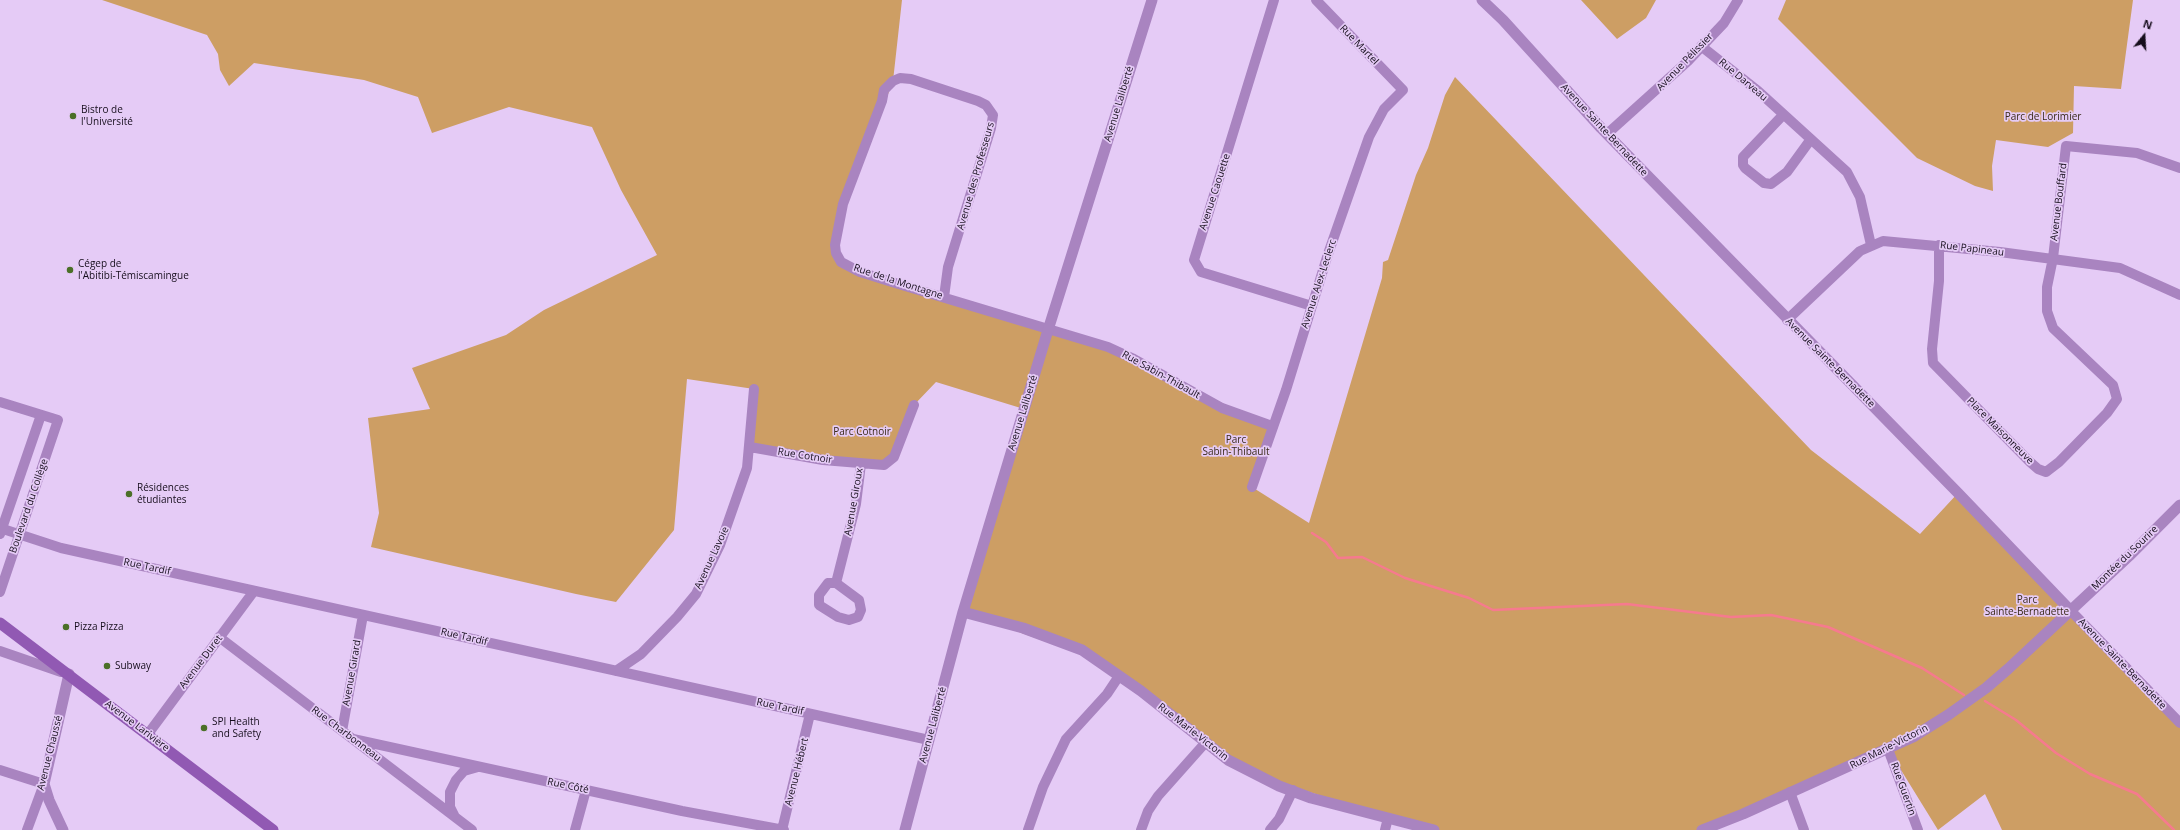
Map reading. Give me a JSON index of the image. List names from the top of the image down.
{
  "streets": {
    "main road": ["Avenue Larivière"],
    "street": [
      "Rue Martel",
      "Avenue Pélissier",
      "Rue Darveau",
      "Avenue Laliberté",
      "Avenue Sainte-Bernadette",
      "Avenue des Professeurs",
      "Avenue Caouette",
      "Avenue Bouffard",
      "Rue Papineau",
      "Rue de la Montagne",
      "Avenue Alex-Leclerc",
      "Rue Sabin-Thibault",
      "Place Maisonneuve",
      "Rue Cotnoir",
      "Avenue Giroux",
      "Boulevard du Collège",
      "Avenue Lavoie",
      "Montée du Sourire",
      "Rue Tardif",
      "Avenue Duret",
      "Avenue Girard",
      "Rue Marie-Victorin",
      "Rue Charbonneau",
      "Avenue Chaussé",
      "Avenue Hébert",
      "Rue Côté",
      "Rue Guertin"
    ]
  },
  "crossings": [
    ["Rue Martel", "Avenue Alex-Leclerc"],
    ["Avenue Pélissier", "Rue Darveau"],
    ["Avenue Pélissier", "Avenue Sainte-Bernadette"],
    ["Rue Darveau", "Rue Papineau"],
    ["Avenue Laliberté", "Rue de la Montagne"],
    ["Avenue Laliberté", "Rue Sabin-Thibault"],
    ["Avenue Laliberté", "Rue Tardif"],
    ["Avenue Laliberté", "Rue Marie-Victorin"],
    ["Avenue Sainte-Bernadette", "Rue Papineau"],
    ["Avenue Sainte-Bernadette", "Montée du Sourire"],
    ["Avenue Sainte-Bernadette", "Rue Marie-Victorin"],
    ["Avenue des Professeurs", "Rue de la Montagne"],
    ["Avenue Caouette", "Avenue Alex-Leclerc"],
    ["Avenue Bouffard", "Rue Papineau"],
    ["Avenue Bouffard", "Place Maisonneuve"],
    ["Rue Papineau", "Place Maisonneuve"],
    ["Rue de la Montagne", "Rue Sabin-Thibault"],
    ["Avenue Alex-Leclerc", "Rue Sabin-Thibault"],
    ["Rue Cotnoir", "Avenue Giroux"],
    ["Rue Cotnoir", "Avenue Lavoie"],
    ["Boulevard du Collège", "Rue Tardif"],
    ["Avenue Lavoie", "Rue Tardif"],
    ["Montée du Sourire", "Rue Marie-Victorin"],
    ["Rue Tardif", "Avenue Duret"],
    ["Rue Tardif", "Avenue Girard"],
    ["Rue Tardif", "Avenue Hébert"],
    ["Avenue Duret", "Avenue Larivière"],
    ["Avenue Duret", "Rue Charbonneau"],
    ["Avenue Girard", "Rue Charbonneau"],
    ["Avenue Larivière", "Avenue Chaussé"],
    ["Rue Marie-Victorin", "Rue Guertin"],
    ["Rue Charbonneau", "Rue Côté"],
    ["Avenue Hébert", "Rue Côté"]
  ],
  "parks": [
    "Parc de Lorimier",
    "Parc Cotnoir",
    "Parc Sabin-Thibault",
    "Parc Sainte-Bernadette"
  ],
  "places": [
    "Bistro de l'Université",
    "Cégep de l'Abitibi-Témiscamingue",
    "Résidences étudiantes",
    "Pizza Pizza",
    "Subway",
    "SPI Health and Safety"
  ],
  "north": "top"
}
